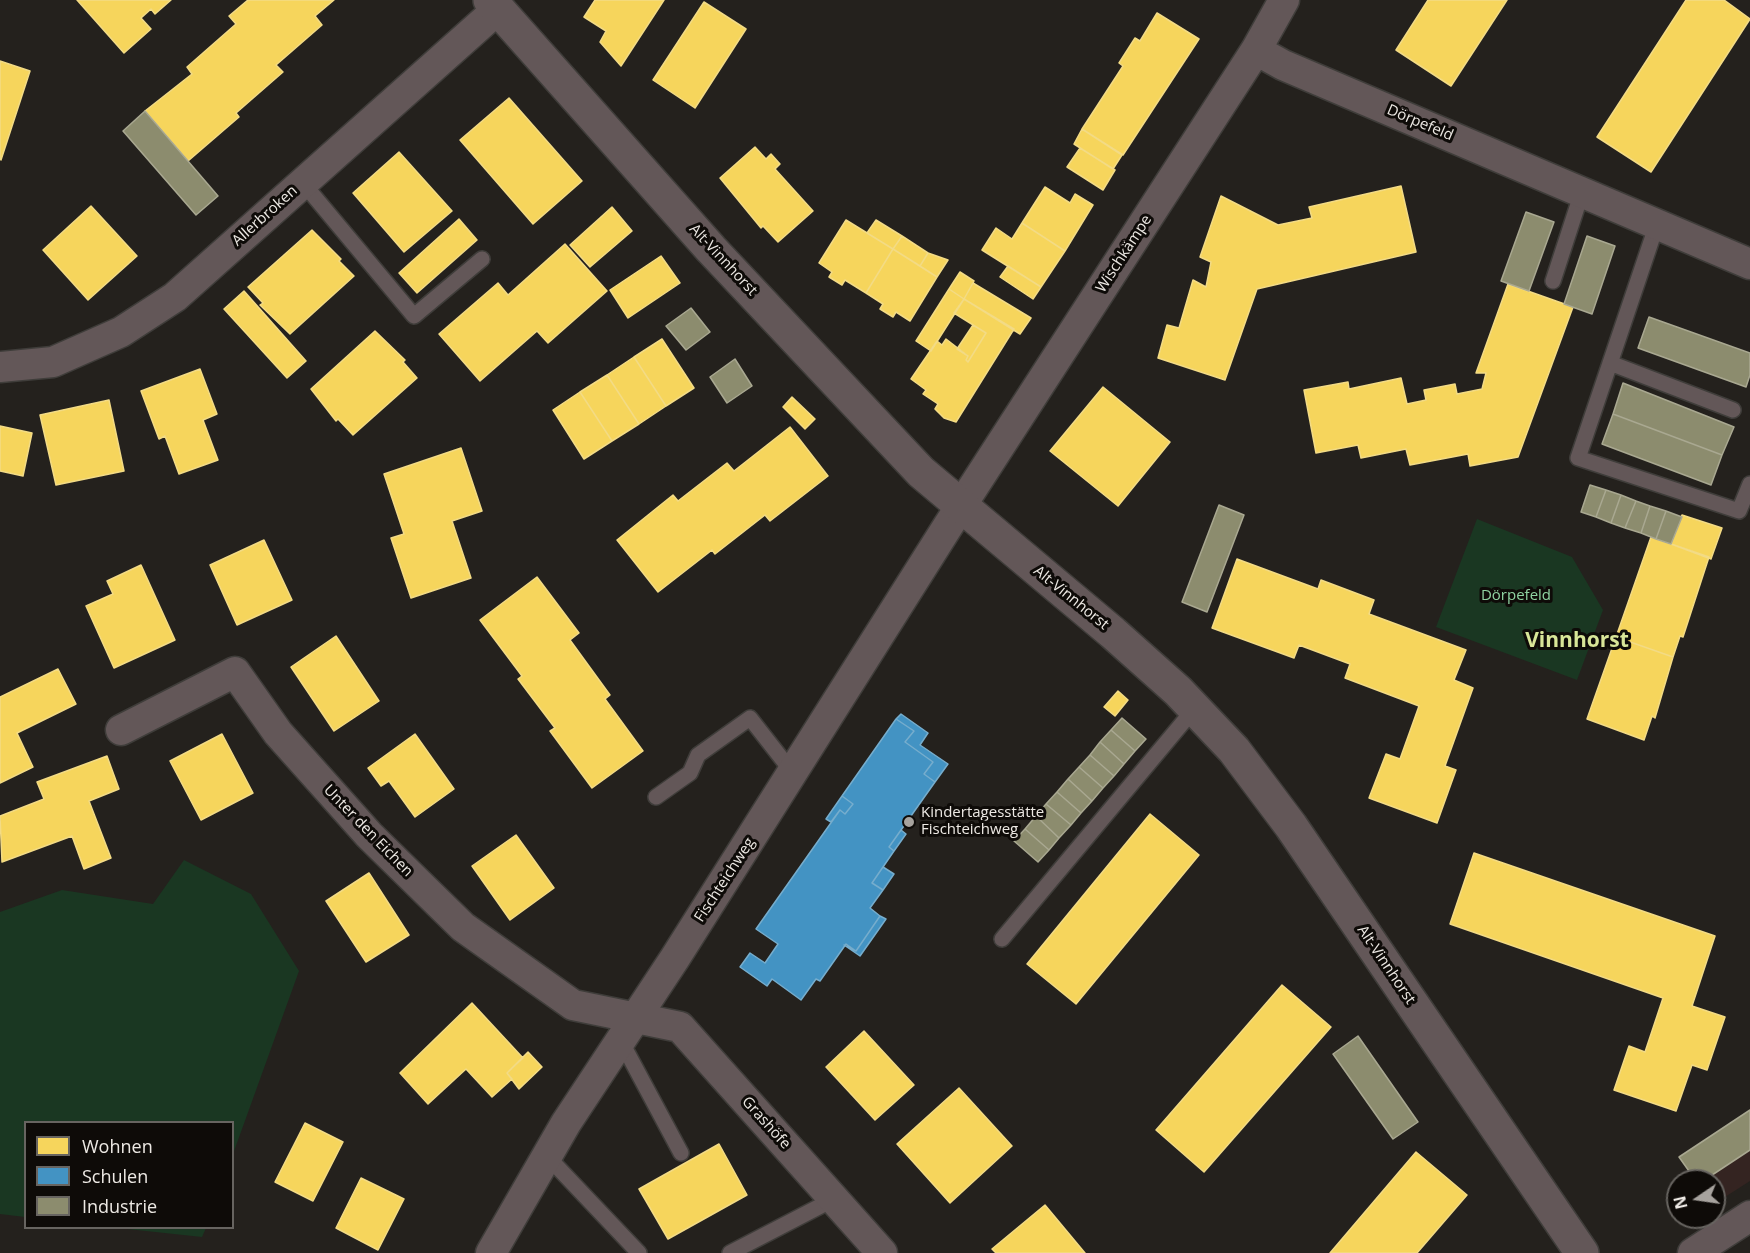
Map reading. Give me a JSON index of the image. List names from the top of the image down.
{
  "streets": {
    "street": [
      "Dörpefeld",
      "Allerbroken",
      "Wischkämpe",
      "Alt-Vinnhorst",
      "Unter den Eichen",
      "Fischteichweg",
      "Grashöfe"
    ]
  },
  "crossings": [
    ["Dörpefeld", "Wischkämpe"],
    ["Allerbroken", "Alt-Vinnhorst"],
    ["Wischkämpe", "Alt-Vinnhorst"],
    ["Wischkämpe", "Fischteichweg"],
    ["Alt-Vinnhorst", "Fischteichweg"],
    ["Unter den Eichen", "Fischteichweg"],
    ["Unter den Eichen", "Grashöfe"],
    ["Fischteichweg", "Grashöfe"]
  ],
  "districts": ["Vinnhorst"],
  "parks": ["Dörpefeld"],
  "places": ["Kindertagesstätte Fischteichweg"],
  "legend": ["Wohnen", "Schulen", "Industrie"],
  "north": "left"
}
